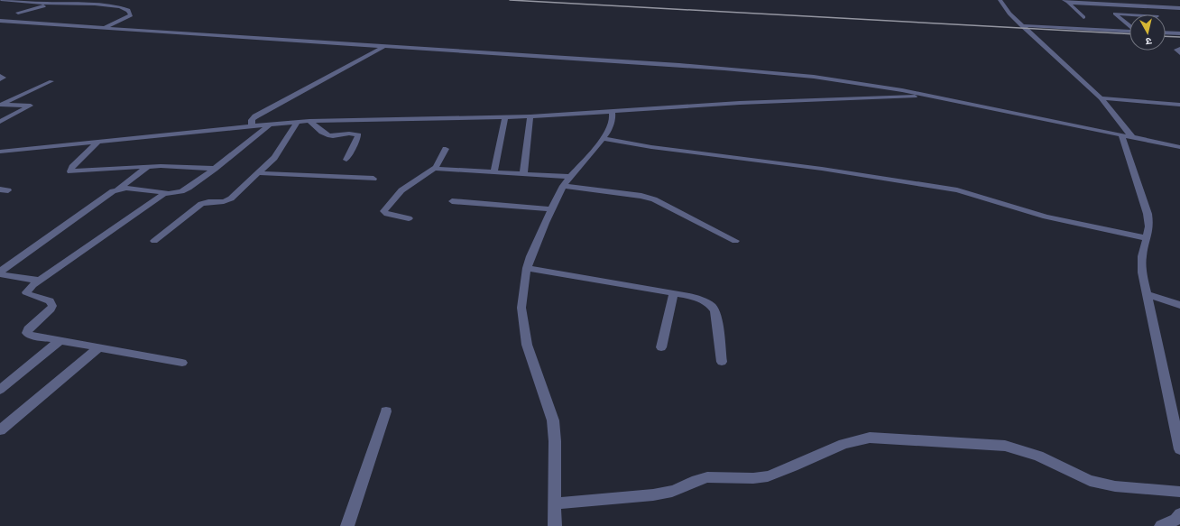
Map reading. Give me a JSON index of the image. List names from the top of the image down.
{
  "north": "bottom"
}
